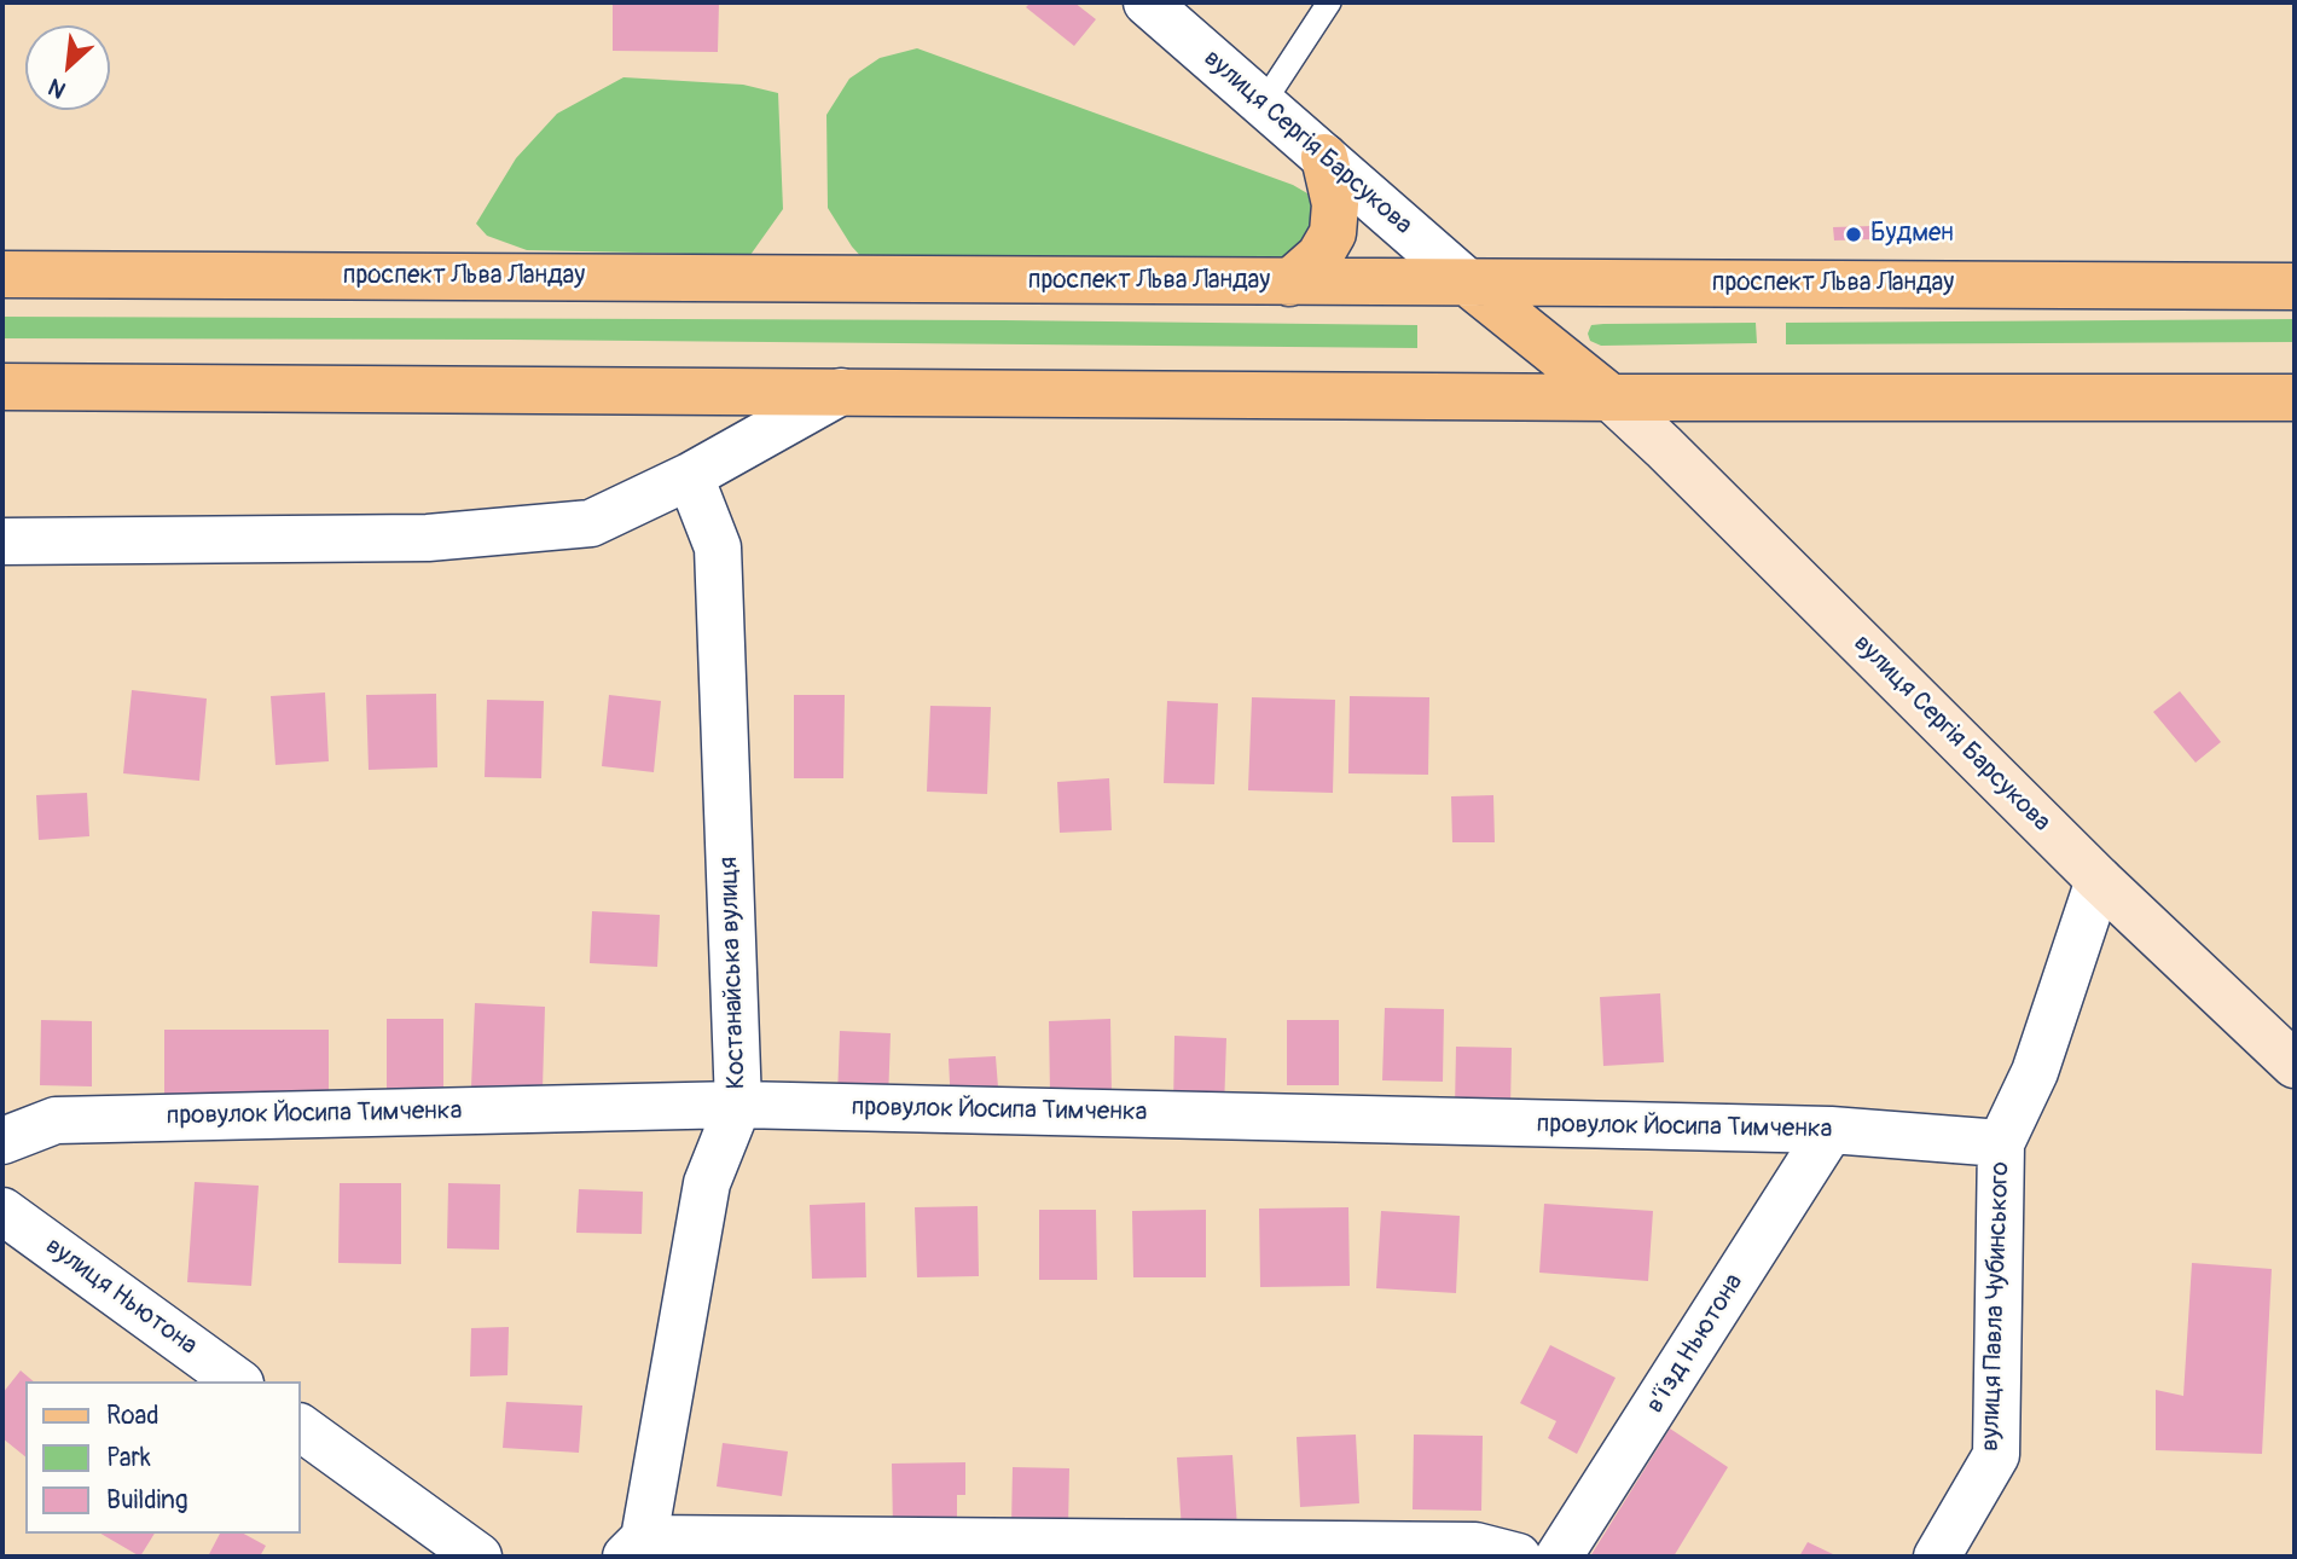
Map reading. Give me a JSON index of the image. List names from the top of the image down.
{
  "streets": {
    "main road": ["вулиця Сергія Барсукова", "проспект Льва Ландау"],
    "street": [
      "Костанайська вулиця",
      "провулок Йосипа Тимченка",
      "вулиця Ньютона",
      "вулиця Павла Чубинського",
      "в’їзд Ньютона"
    ]
  },
  "crossings": [
    ["вулиця Сергія Барсукова", "проспект Льва Ландау"],
    ["Костанайська вулиця", "провулок Йосипа Тимченка"],
    ["провулок Йосипа Тимченка", "вулиця Павла Чубинського"],
    ["провулок Йосипа Тимченка", "в’їзд Ньютона"]
  ],
  "places": ["Будмен"],
  "legend": ["Road", "Park", "Building"],
  "north": "bottom left"
}
